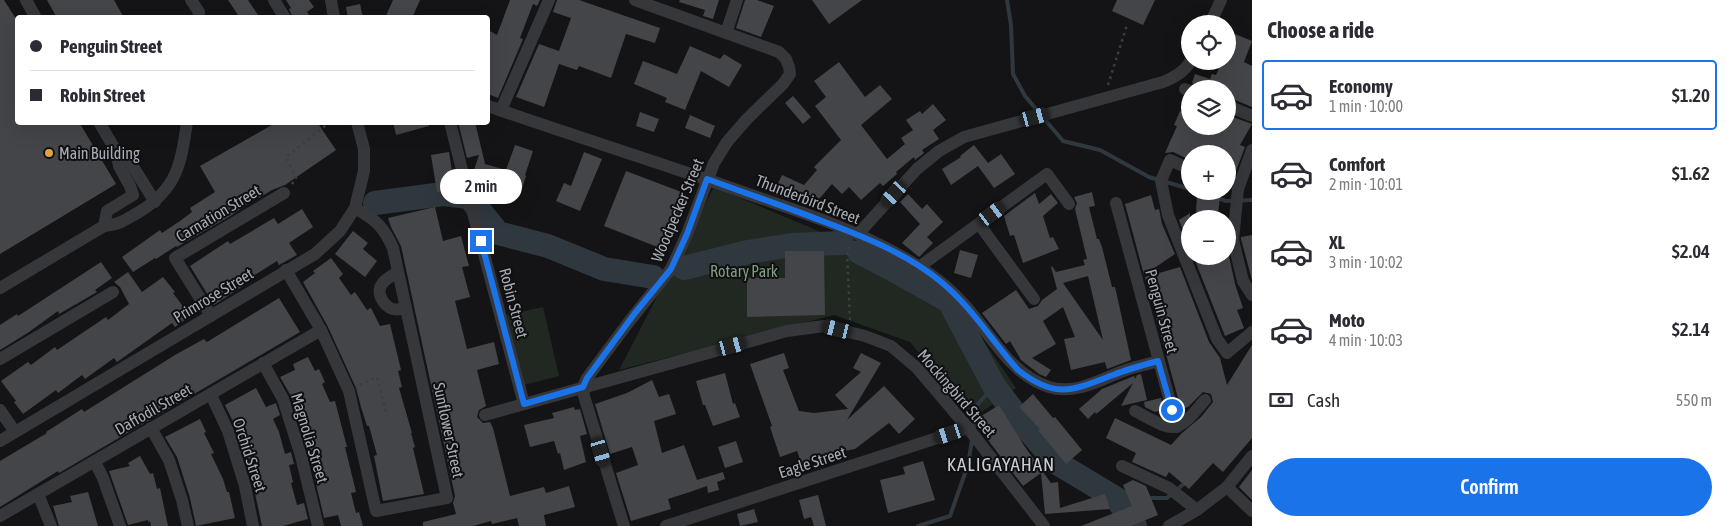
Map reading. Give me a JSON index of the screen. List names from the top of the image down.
{
  "streets": {
    "street": [
      "Thunderbird Street",
      "Woodpecker Street",
      "Carnation Street",
      "Primrose Street",
      "Robin Street",
      "Penguin Street",
      "Mockingbird Street",
      "Daffodil Street",
      "Sunflower Street",
      "Magnolia Street",
      "Orchid Street",
      "Eagle Street"
    ]
  },
  "crossings": [
    ["Thunderbird Street", "Woodpecker Street"],
    ["Thunderbird Street", "Penguin Street"],
    ["Woodpecker Street", "Mockingbird Street"],
    ["Carnation Street", "Primrose Street"],
    ["Primrose Street", "Sunflower Street"],
    ["Robin Street", "Mockingbird Street"],
    ["Mockingbird Street", "Eagle Street"],
    ["Daffodil Street", "Sunflower Street"],
    ["Daffodil Street", "Magnolia Street"],
    ["Daffodil Street", "Orchid Street"]
  ],
  "districts": ["KALIGAYAHAN"],
  "parks": ["Rotary Park"],
  "places": ["Main Building"],
  "page": {
    "heading": "Choose a ride",
    "map_buttons": ["+", "−"],
    "banner": ["Penguin Street", "Robin Street"],
    "list": [
      {
        "name": "Economy",
        "note": "1 min · 10:00",
        "value": "$1.20"
      },
      {
        "name": "Comfort",
        "note": "2 min · 10:01",
        "value": "$1.62"
      },
      {
        "name": "XL",
        "note": "3 min · 10:02",
        "value": "$2.04"
      },
      {
        "name": "Moto",
        "note": "4 min · 10:03",
        "value": "$2.14"
      }
    ],
    "bubble": "2 min",
    "pay": ["Cash", "550 m"],
    "buttons": "Confirm"
  }
}
